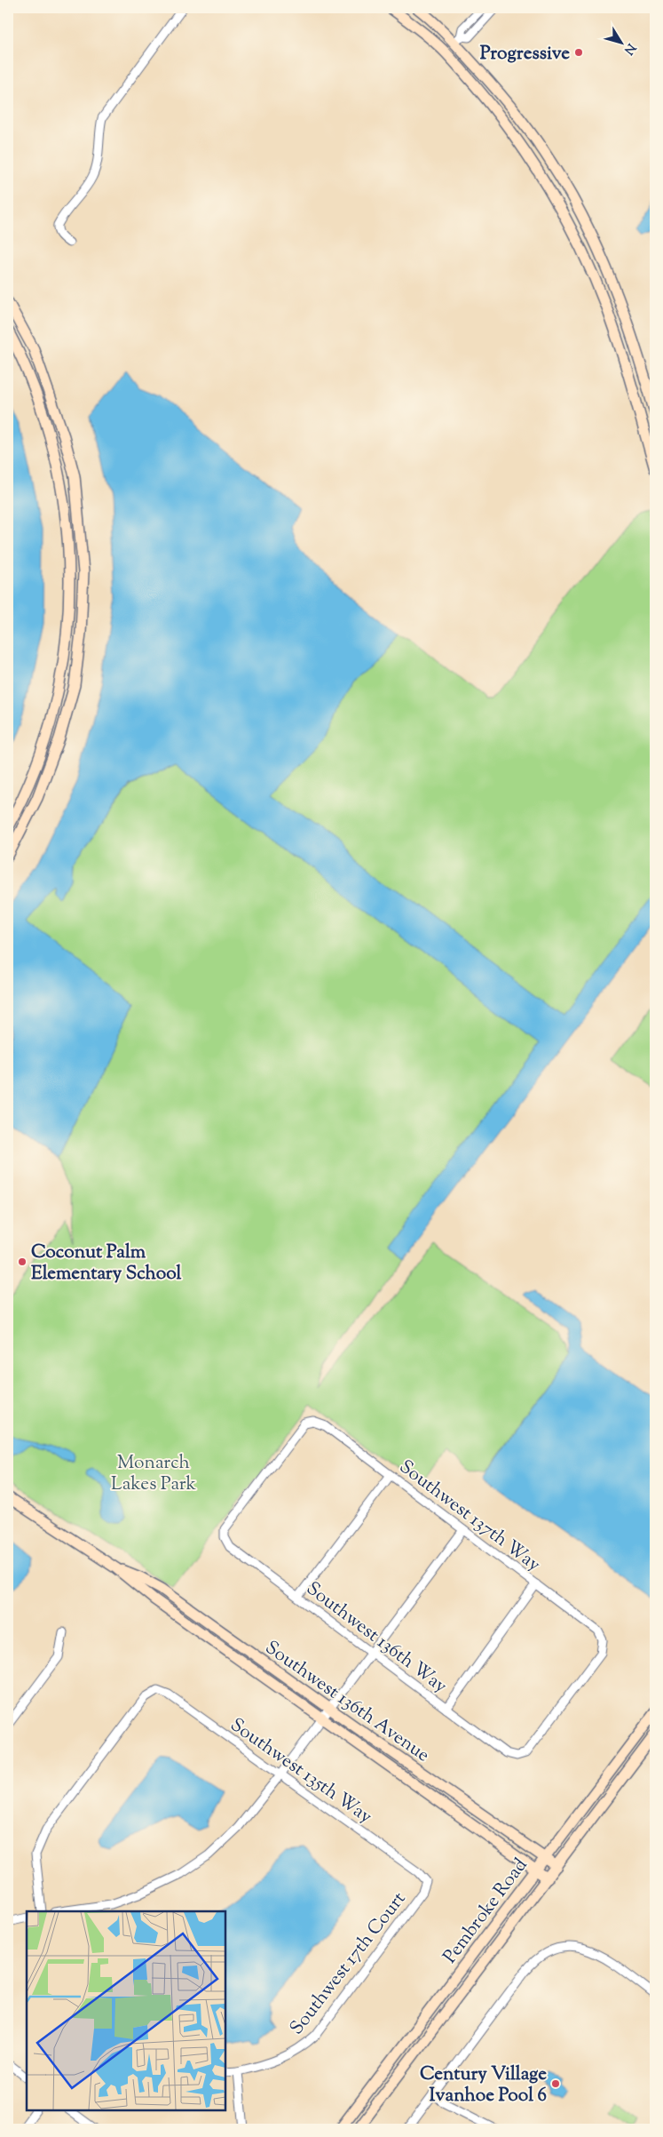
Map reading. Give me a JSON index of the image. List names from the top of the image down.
{
  "streets": {
    "street": [
      "Southwest 137th Way",
      "Southwest 136th Way",
      "Southwest 136th Avenue",
      "Southwest 135th Way",
      "Pembroke Road",
      "Southwest 17th Court"
    ]
  },
  "crossings": [
    ["Southwest 137th Way", "Southwest 136th Way"],
    ["Southwest 136th Avenue", "Pembroke Road"],
    ["Southwest 135th Way", "Southwest 17th Court"]
  ],
  "parks": ["Monarch Lakes Park"],
  "places": ["Progressive", "Coconut Palm Elementary School", "Century Village Ivanhoe Pool 6"],
  "north": "bottom right"
}
